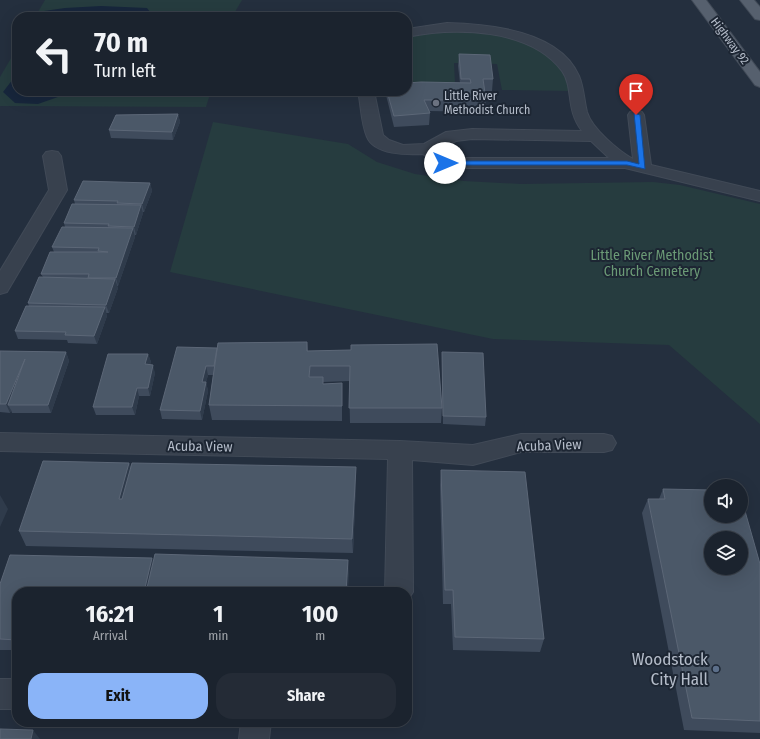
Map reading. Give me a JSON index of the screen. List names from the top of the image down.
{
  "streets": {
    "main road": ["Highway 92"],
    "street": ["Acuba View"]
  },
  "parks": ["Little River Methodist Church Cemetery"],
  "places": ["Little River Methodist Church", "Woodstock City Hall"],
  "page": {
    "turn": ["70 m", "Turn left"],
    "eta": [
      "16:21",
      "Arrival",
      "1",
      "min",
      "100",
      "m"
    ],
    "buttons": ["Exit", "Share"]
  }
}
